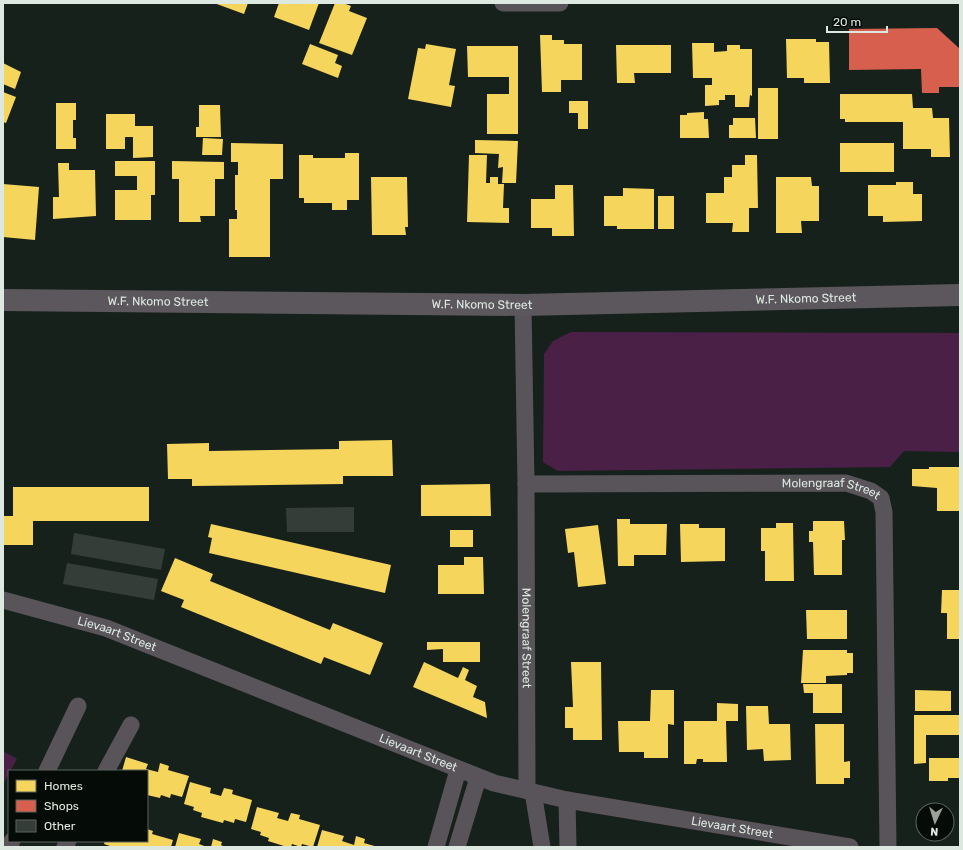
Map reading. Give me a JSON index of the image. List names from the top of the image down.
{
  "streets": {
    "main road": ["W.F. Nkomo Street"],
    "street": ["Molengraaf Street", "Lievaart Street"]
  },
  "crossings": [
    ["W.F. Nkomo Street", "Molengraaf Street"],
    ["Molengraaf Street", "Lievaart Street"]
  ],
  "legend": ["Homes", "Shops", "Other"],
  "scale_bar": "20 m",
  "north": "bottom"
}
